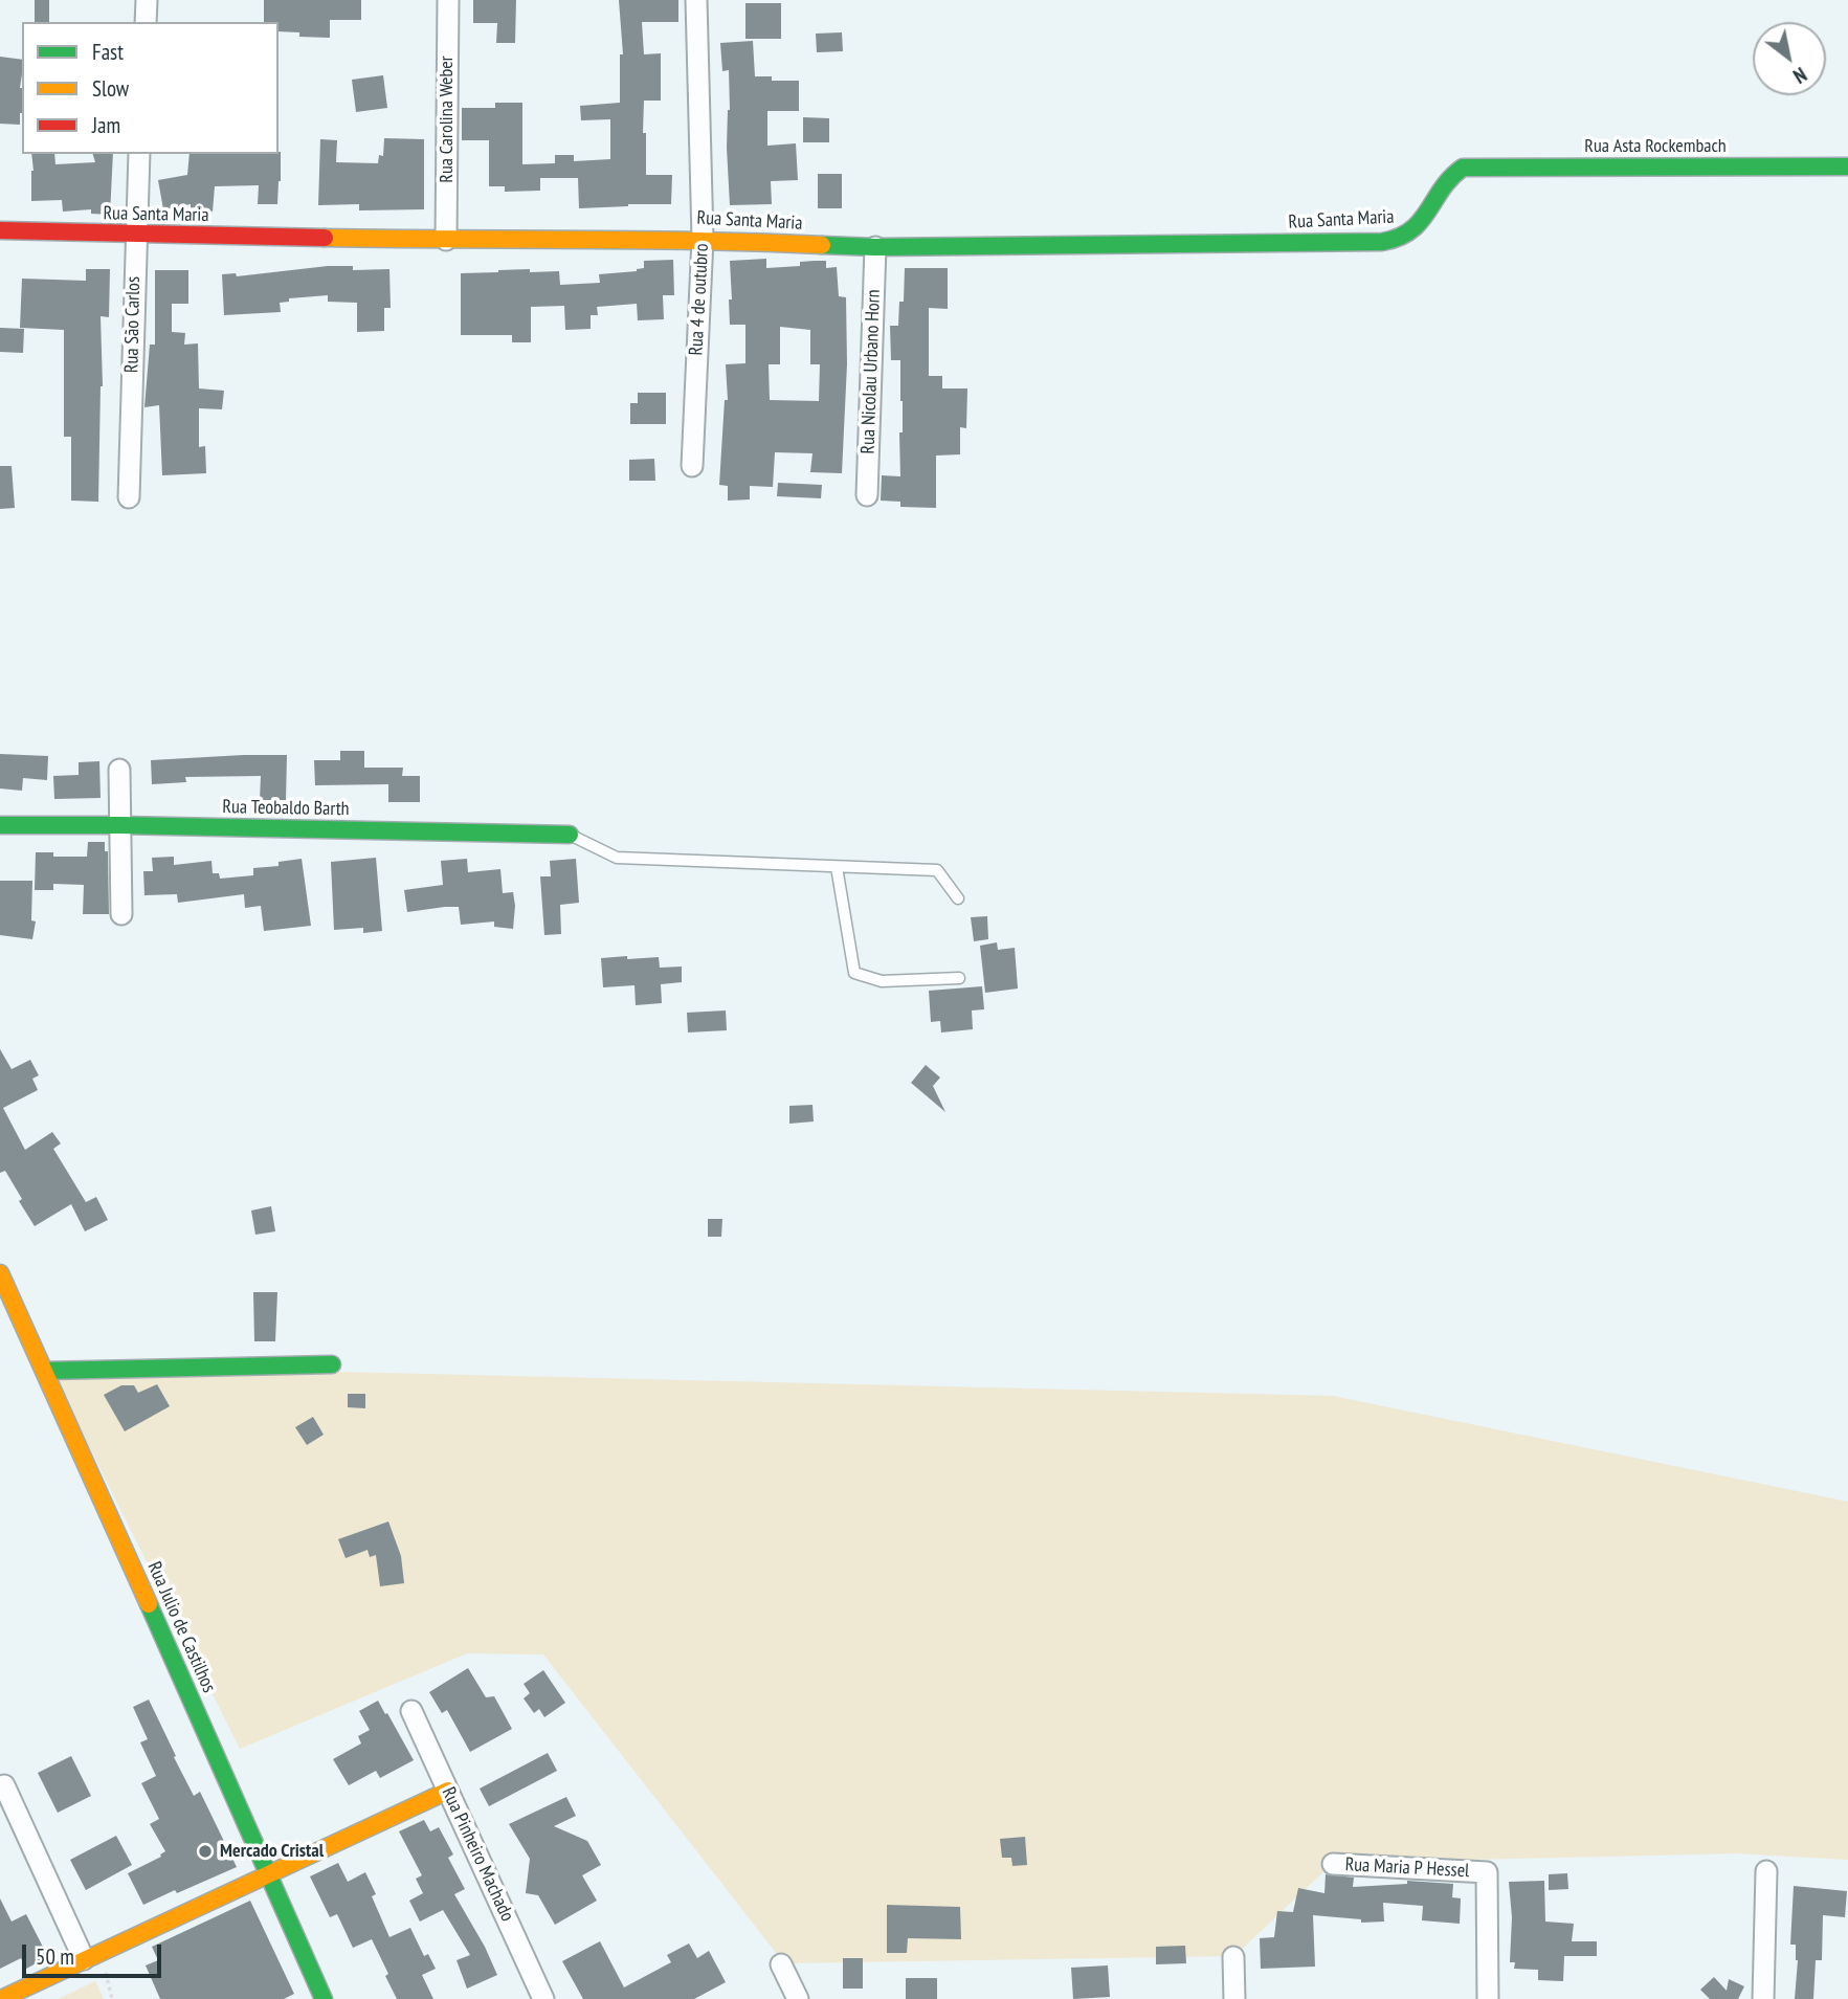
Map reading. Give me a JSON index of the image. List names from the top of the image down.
{
  "streets": {
    "street": [
      "Rua Carolina Weber",
      "Rua Asta Rockembach",
      "Rua Santa Maria",
      "Rua 4 de outubro",
      "Rua São Carlos",
      "Rua Nicolau Urbano Horn",
      "Rua Teobaldo Barth",
      "Rua Julio de Castilhos",
      "Rua Pinheiro Machado",
      "Rua Maria P Hessel"
    ]
  },
  "crossings": [
    ["Rua Carolina Weber", "Rua Santa Maria"],
    ["Rua Asta Rockembach", "Rua Santa Maria"],
    ["Rua Santa Maria", "Rua 4 de outubro"],
    ["Rua Santa Maria", "Rua São Carlos"],
    ["Rua Santa Maria", "Rua Nicolau Urbano Horn"]
  ],
  "places": ["Mercado Cristal"],
  "legend": ["Fast", "Slow", "Jam"],
  "scale_bar": "50 m",
  "north": "bottom right"
}
